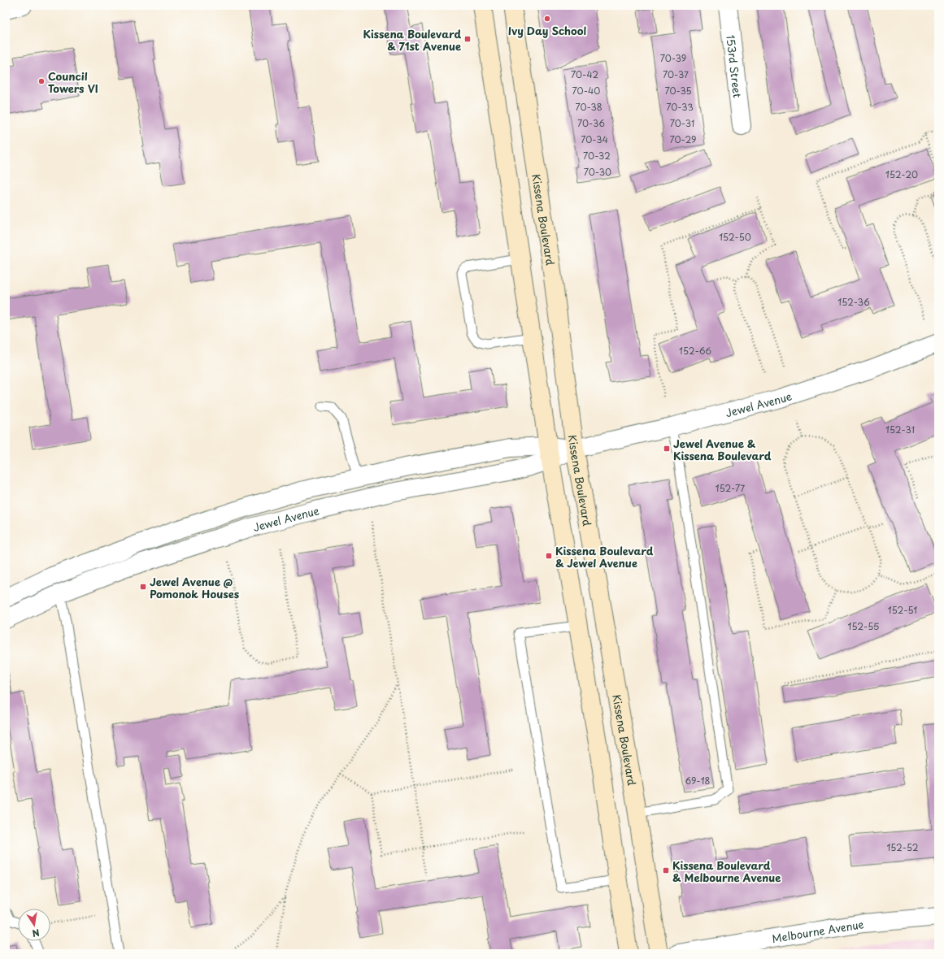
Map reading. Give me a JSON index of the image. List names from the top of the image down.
{
  "streets": {
    "main road": ["Kissena Boulevard"],
    "street": ["153rd Street", "Jewel Avenue", "Melbourne Avenue"]
  },
  "crossings": [
    ["Kissena Boulevard", "Jewel Avenue"]
  ],
  "places": {
    "other": ["Ivy Day School", "Council Towers VI"],
    "transit": [
      "Kissena Boulevard & 71st Avenue",
      "Jewel Avenue & Kissena Boulevard",
      "Kissena Boulevard & Jewel Avenue",
      "Jewel Avenue @ Pomonok Houses",
      "Kissena Boulevard & Melbourne Avenue"
    ]
  },
  "house_numbers": [
    "70-39",
    "70-42",
    "70-37",
    "70-40",
    "70-35",
    "70-38",
    "70-33",
    "70-36",
    "70-31",
    "70-34",
    "70-29",
    "70-32",
    "70-30",
    "152-20",
    "152-50",
    "152-36",
    "152-66",
    "152-31",
    "152-77",
    "152-51",
    "152-55",
    "69-18",
    "152-52"
  ],
  "north": "bottom"
}
